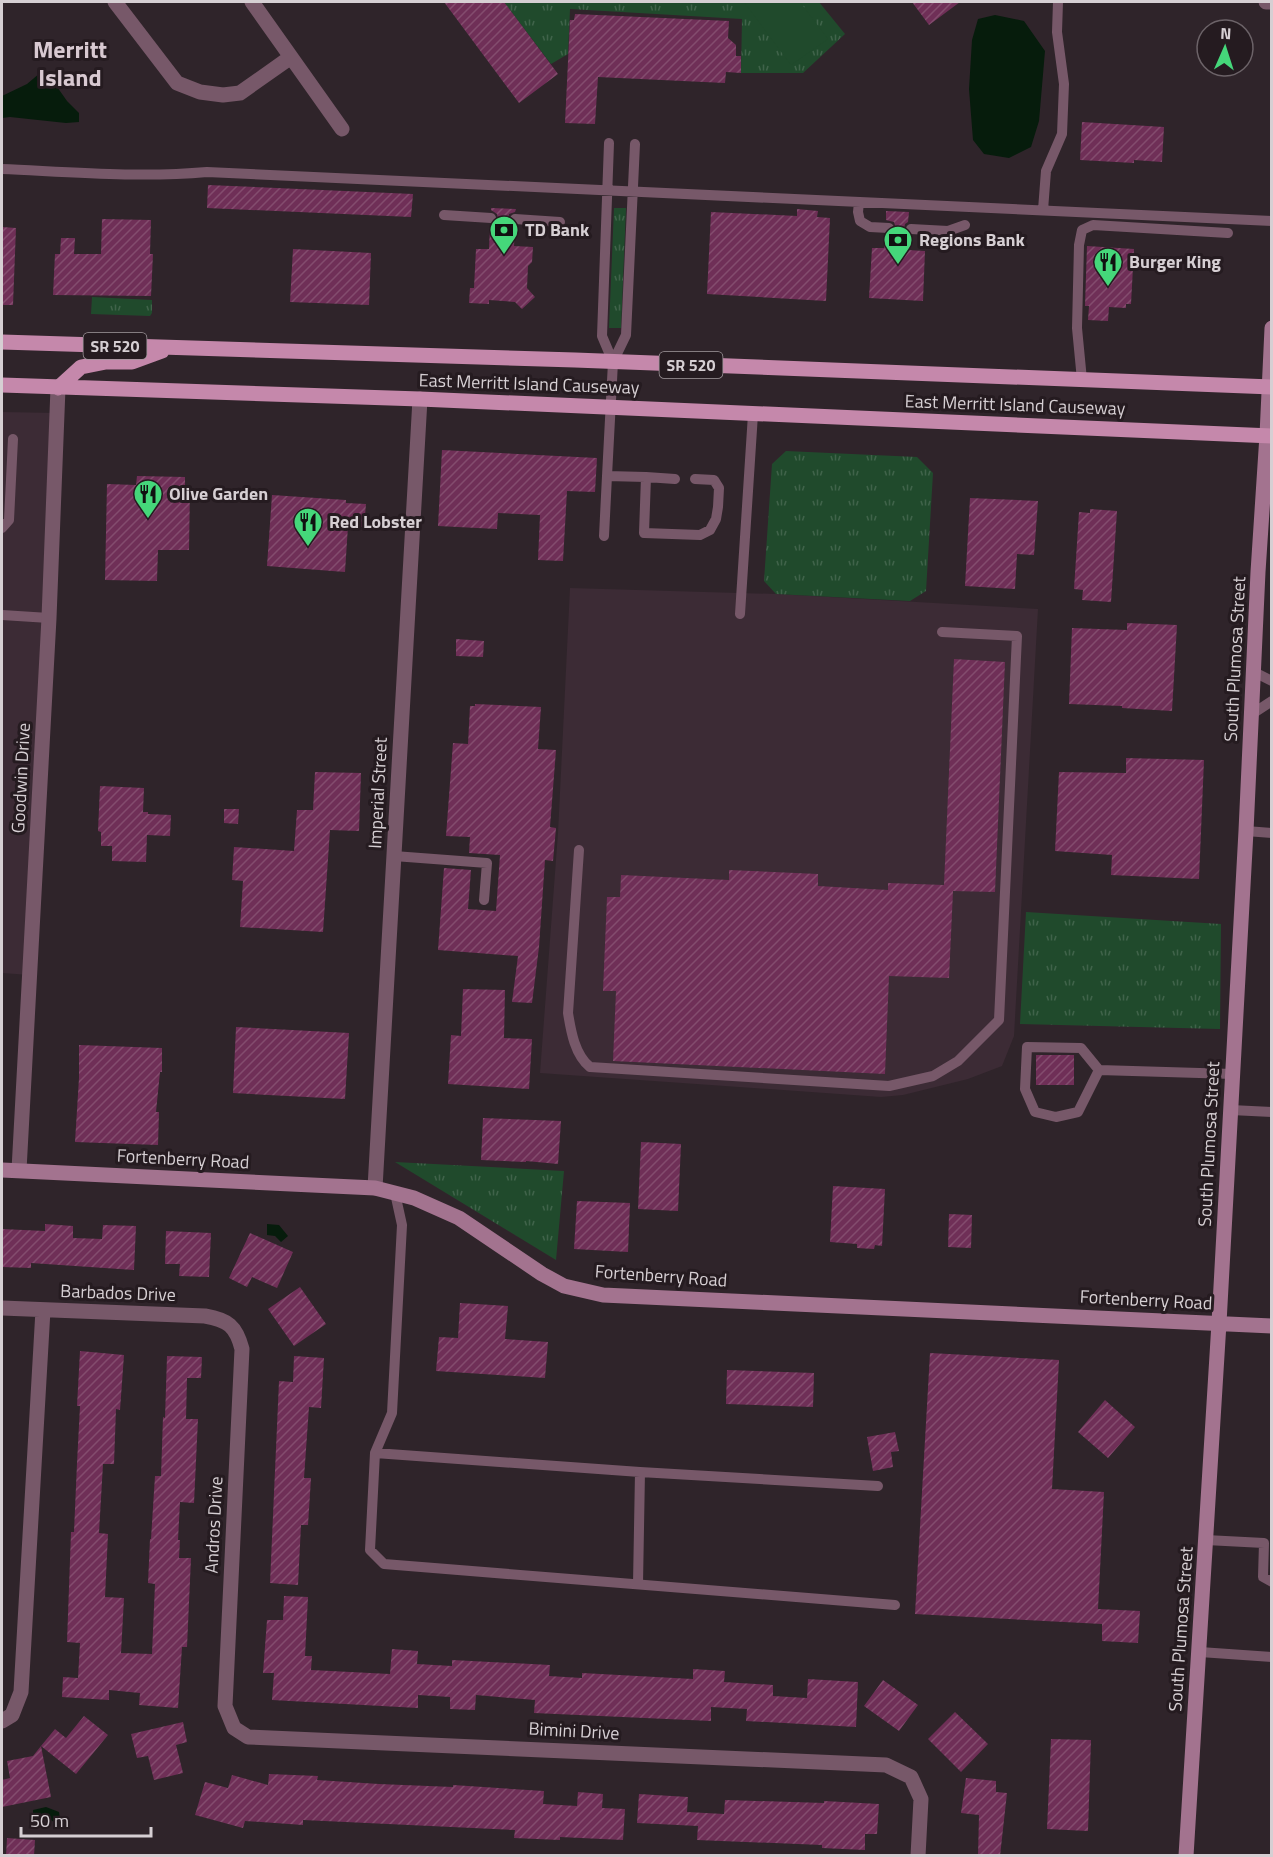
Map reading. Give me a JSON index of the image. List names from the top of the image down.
{
  "streets": {
    "main road": ["SR 520", "East Merritt Island Causeway"],
    "street": [
      "South Plumosa Street",
      "Goodwin Drive",
      "Imperial Street",
      "Fortenberry Road",
      "Barbados Drive",
      "Andros Drive",
      "Bimini Drive"
    ]
  },
  "crossings": [
    ["East Merritt Island Causeway", "South Plumosa Street"],
    ["East Merritt Island Causeway", "Goodwin Drive"],
    ["East Merritt Island Causeway", "Imperial Street"],
    ["South Plumosa Street", "Fortenberry Road"],
    ["Goodwin Drive", "Fortenberry Road"],
    ["Imperial Street", "Fortenberry Road"],
    ["Barbados Drive", "Andros Drive"],
    ["Andros Drive", "Bimini Drive"]
  ],
  "districts": ["Merritt Island"],
  "places": {
    "bank": ["TD Bank", "Regions Bank"],
    "restaurant": ["Burger King", "Olive Garden", "Red Lobster"]
  },
  "scale_bar": "50 m",
  "north": "top"
}
